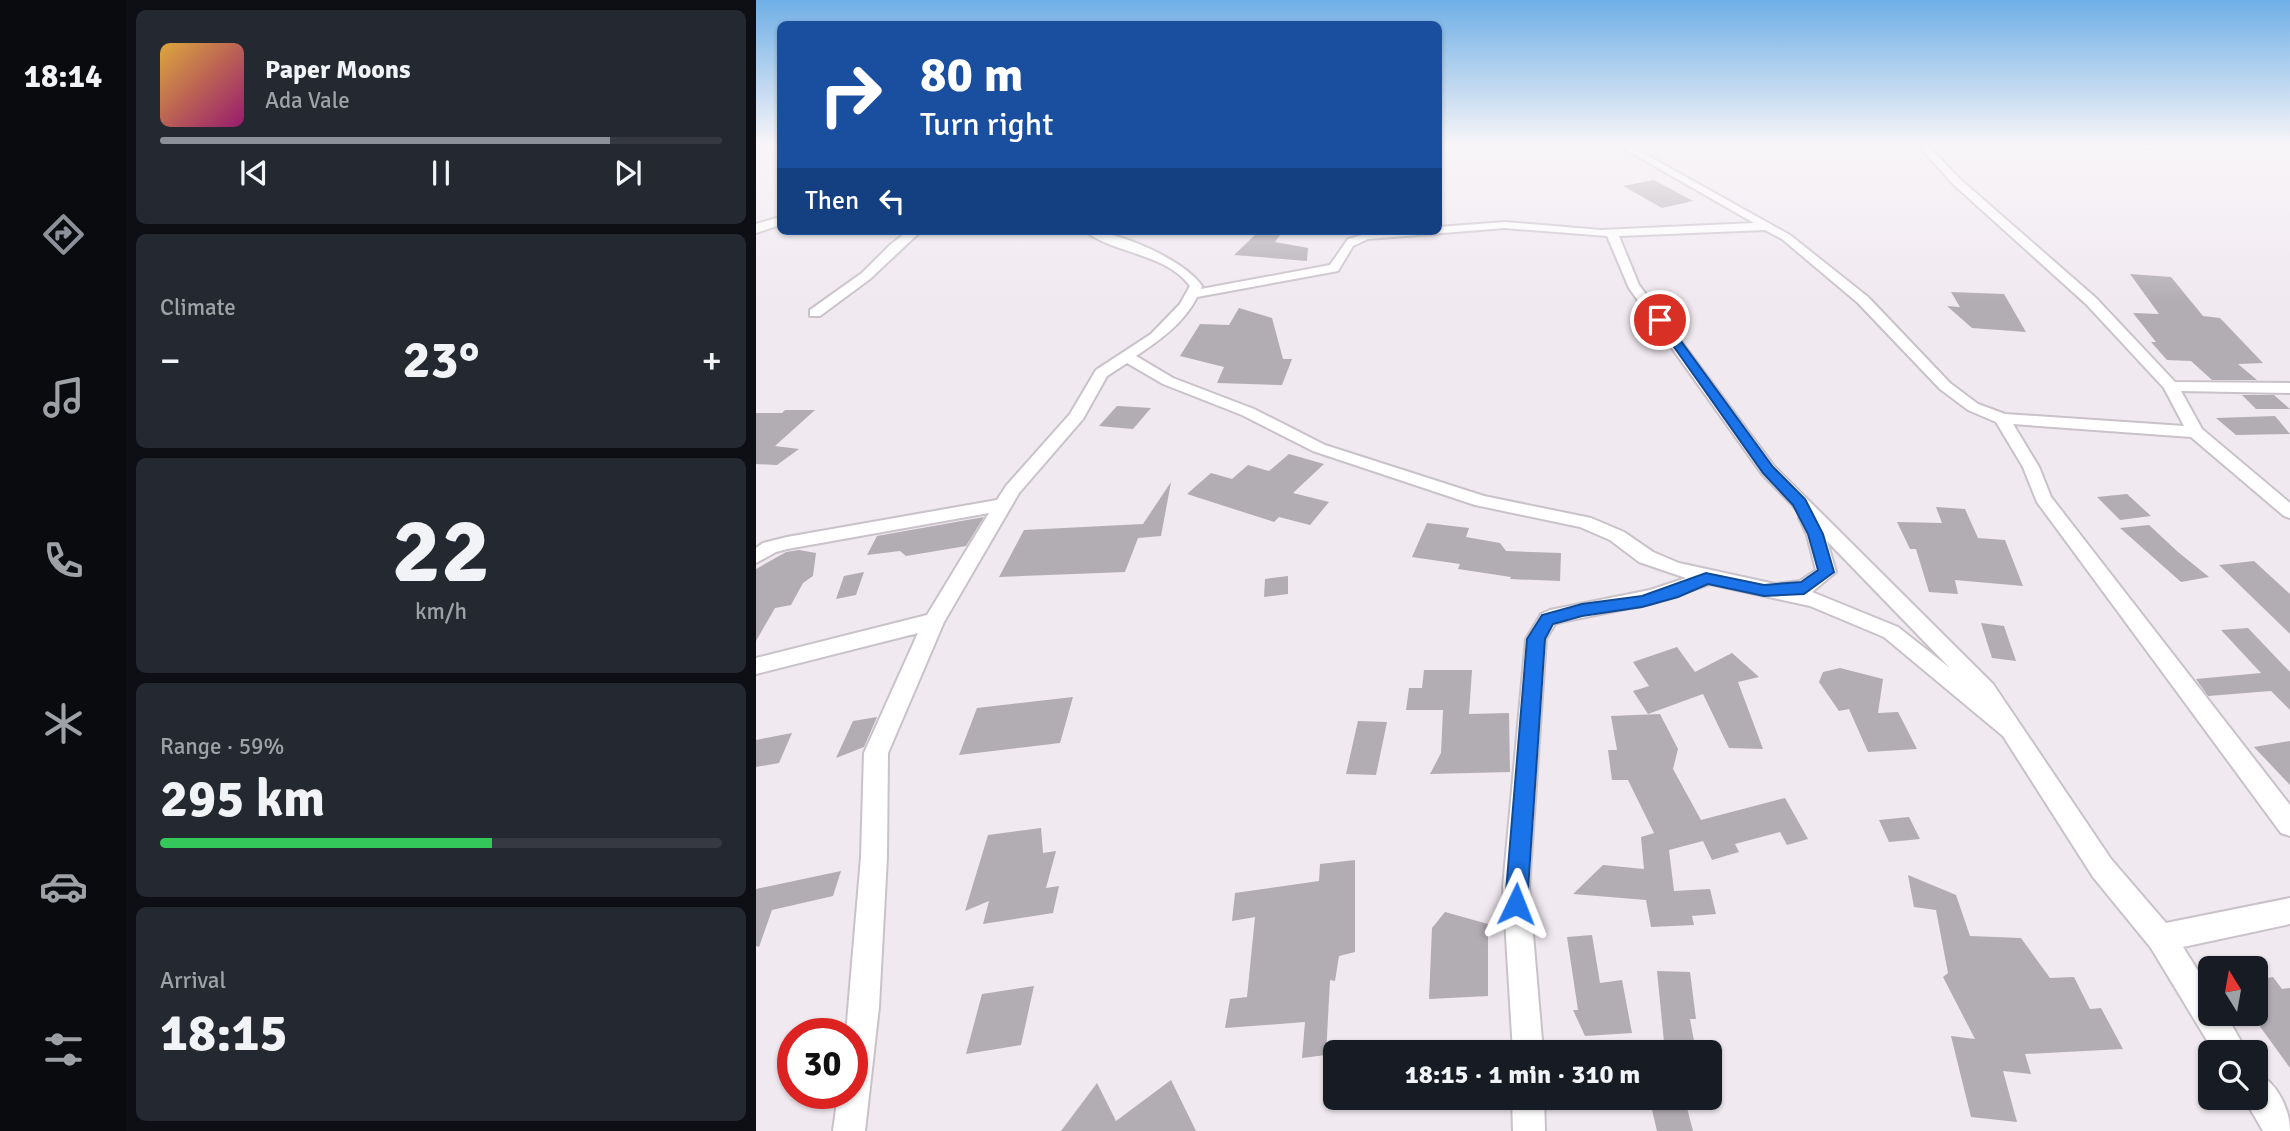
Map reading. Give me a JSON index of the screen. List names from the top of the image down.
{
  "north": "top",
  "page": {
    "tabs": "18:14",
    "turn": ["80 m", "Turn right"],
    "song": ["Paper Moons", "Ada Vale"],
    "then": "Then",
    "tile": [
      "Climate",
      ["22", "km/h"],
      ["Range · 59%", "295 km"],
      ["Arrival", "18:15"]
    ],
    "heat": ["−", "23°", "+"],
    "limit": "30",
    "trip": "18:15 · 1 min · 310 m"
  }
}
